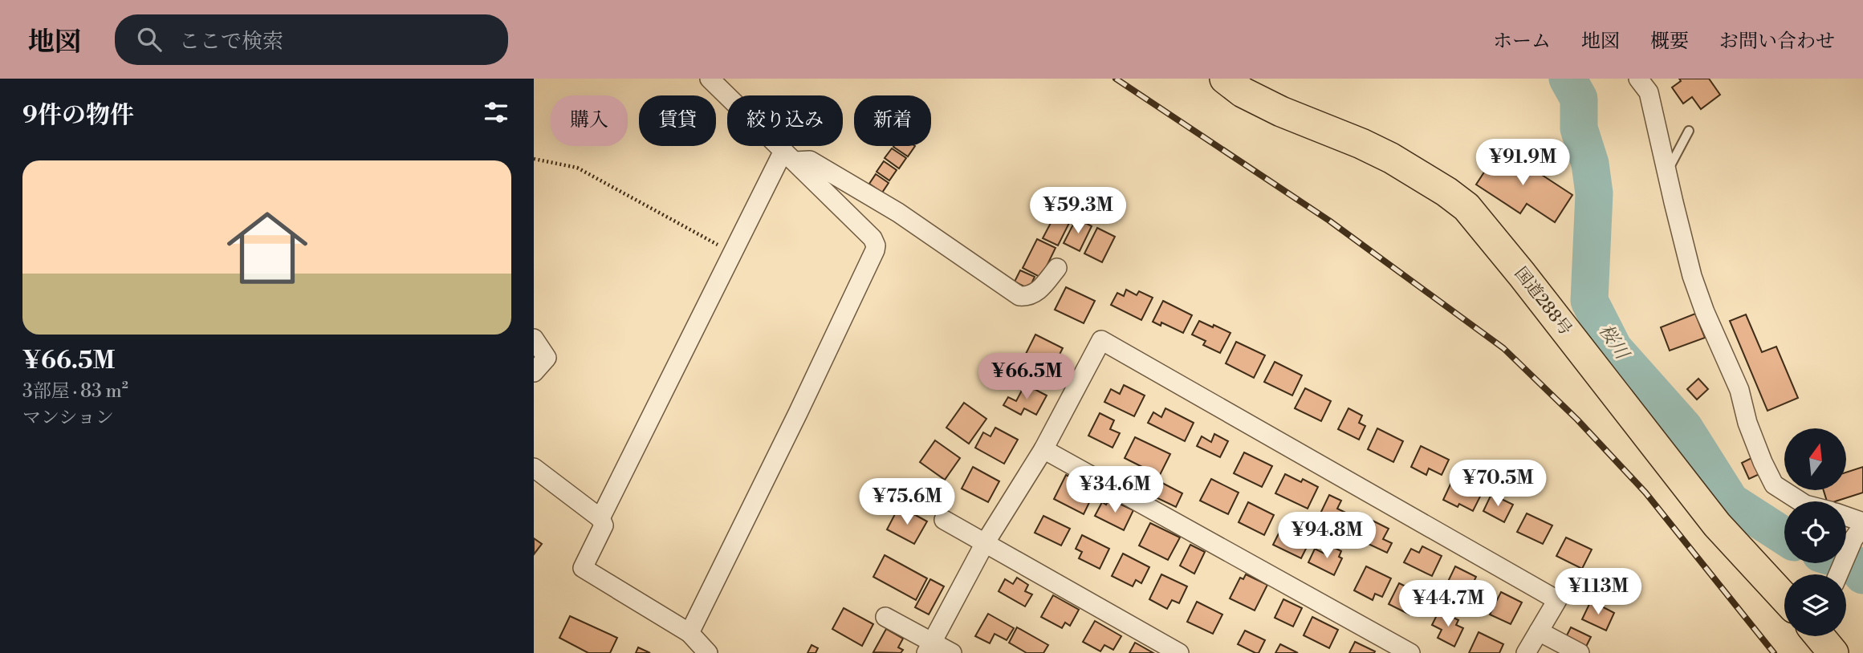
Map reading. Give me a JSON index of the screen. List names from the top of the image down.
{
  "streets": {
    "highway": ["国道288号"]
  },
  "water": ["桜川"],
  "north": "top",
  "page": {
    "header": "地図",
    "search": "ここで検索",
    "nav": [
      "ホーム",
      "地図",
      "概要",
      "お問い合わせ"
    ],
    "heading": "9件の物件",
    "chip": [
      "購入",
      "賃貸",
      "絞り込み",
      "新着"
    ],
    "price": [
      "¥91.9M",
      "¥59.3M",
      "¥66.5M",
      "¥70.5M",
      "¥34.6M",
      "¥75.6M",
      "¥94.8M",
      "¥113M",
      "¥44.7M"
    ],
    "list": [
      {
        "name": "¥66.5M",
        "note": "3部屋 · 83 m² · マンション"
      }
    ]
  }
}
